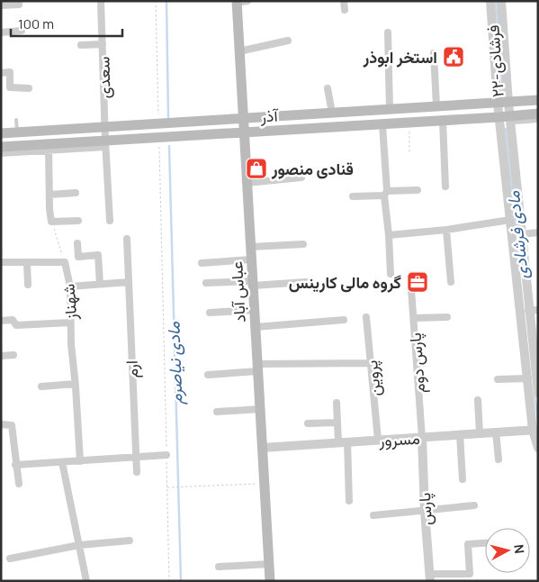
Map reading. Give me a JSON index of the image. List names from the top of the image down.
{
  "streets": {
    "main road": ["آذر", "عباس آباد"],
    "street": [
      "۲۲-فرشادی",
      "سعدی",
      "شهناز",
      "پارس دوم",
      "ارم",
      "پروین",
      "مسرور",
      "پارس"
    ]
  },
  "crossings": [
    ["۲۲-فرشادی", "آذر"],
    ["۲۲-فرشادی", "مسرور"],
    ["سعدی", "آذر"],
    ["آذر", "عباس آباد"],
    ["عباس آباد", "مسرور"],
    ["پارس دوم", "مسرور"],
    ["پارس دوم", "پارس"],
    ["پروین", "مسرور"],
    ["مسرور", "پارس"]
  ],
  "water": ["مادی فرشادی", "مادی نیاصرم"],
  "places": {
    "public building": ["استخر ابوذر"],
    "shop": ["قنادی منصور"],
    "office": ["گروه مالی کارینس"]
  },
  "scale_bar": "100 m",
  "north": "right"
}
